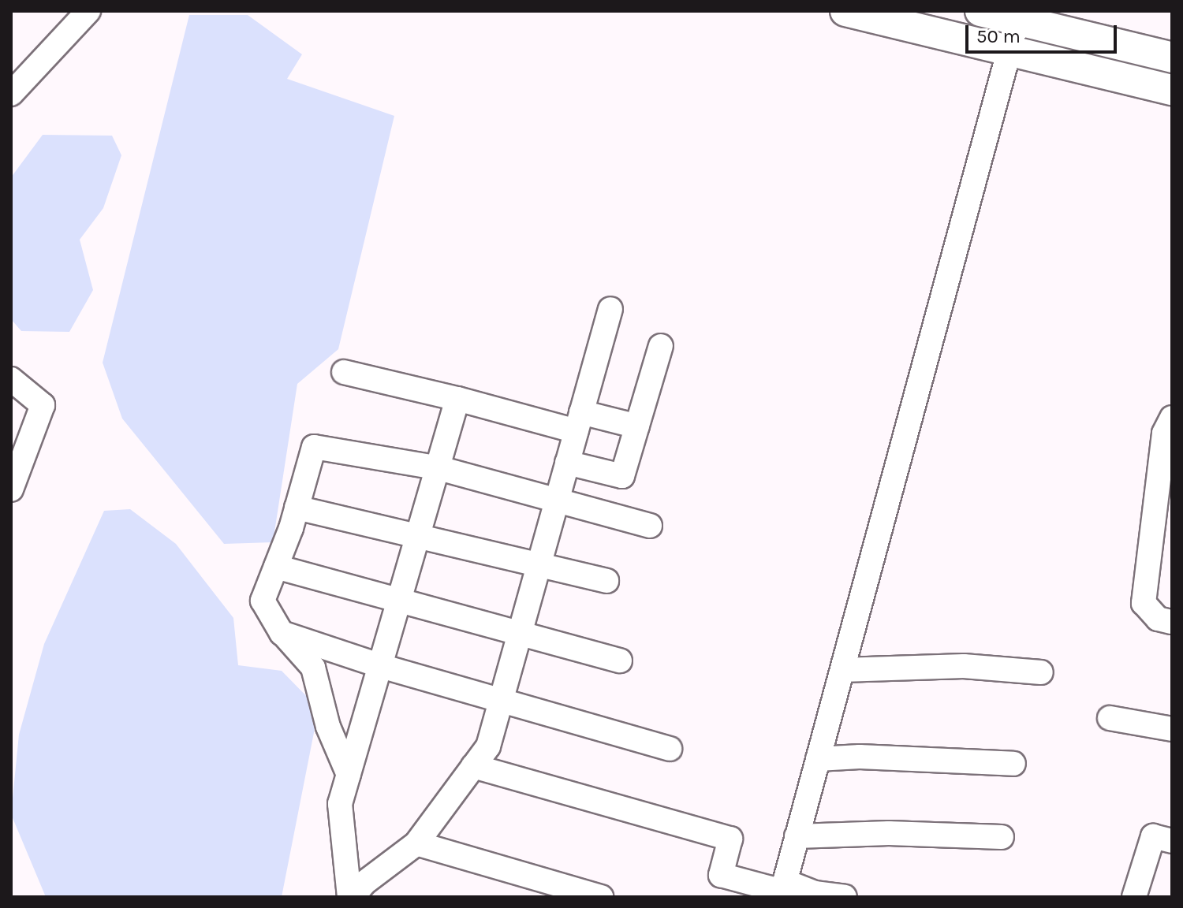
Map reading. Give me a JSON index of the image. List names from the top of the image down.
{
  "scale_bar": "50 m"
}
